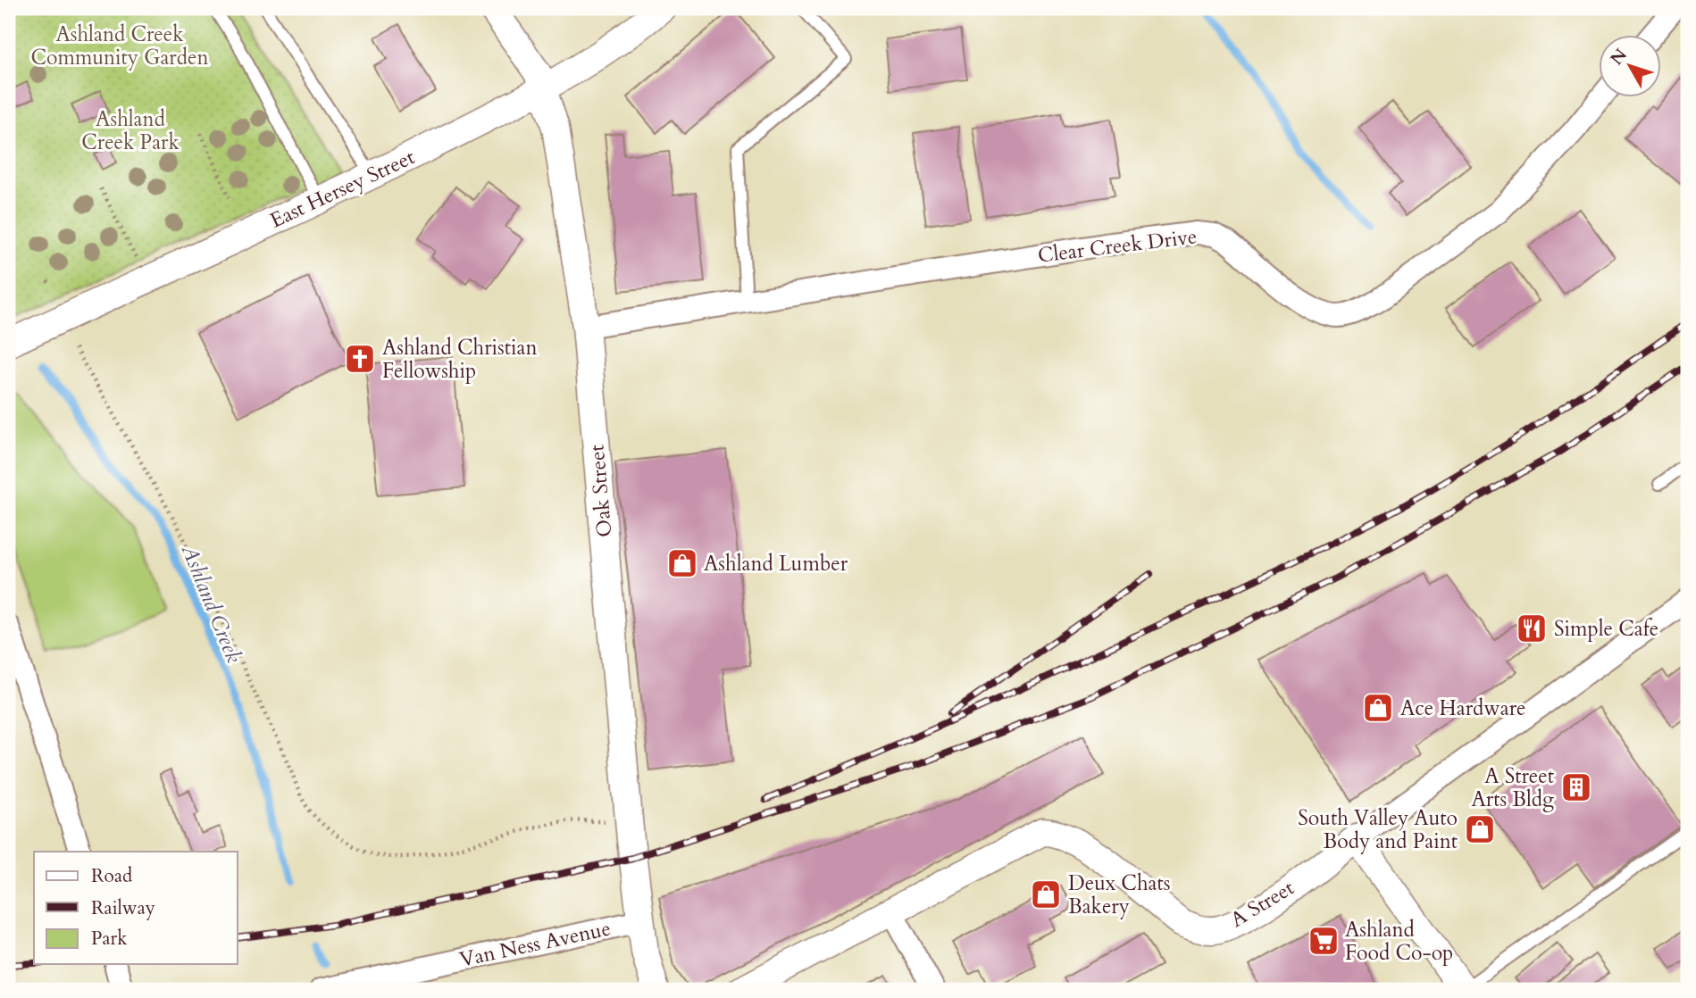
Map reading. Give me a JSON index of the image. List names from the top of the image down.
{
  "streets": {
    "street": [
      "East Hersey Street",
      "Clear Creek Drive",
      "Oak Street",
      "A Street",
      "Van Ness Avenue"
    ]
  },
  "crossings": [
    ["East Hersey Street", "Oak Street"],
    ["Clear Creek Drive", "Oak Street"],
    ["Oak Street", "Van Ness Avenue"]
  ],
  "water": ["Ashland Creek"],
  "parks": ["Ashland Creek Community Garden", "Ashland Creek Park"],
  "places": {
    "church": ["Ashland Christian Fellowship"],
    "shop": [
      "Ashland Lumber",
      "Ace Hardware",
      "South Valley Auto Body and Paint",
      "Deux Chats Bakery"
    ],
    "restaurant": ["Simple Cafe"],
    "building": ["A Street Arts Bldg"],
    "supermarket": ["Ashland Food Co-op"]
  },
  "legend": ["Road", "Railway", "Park"],
  "north": "top left"
}
